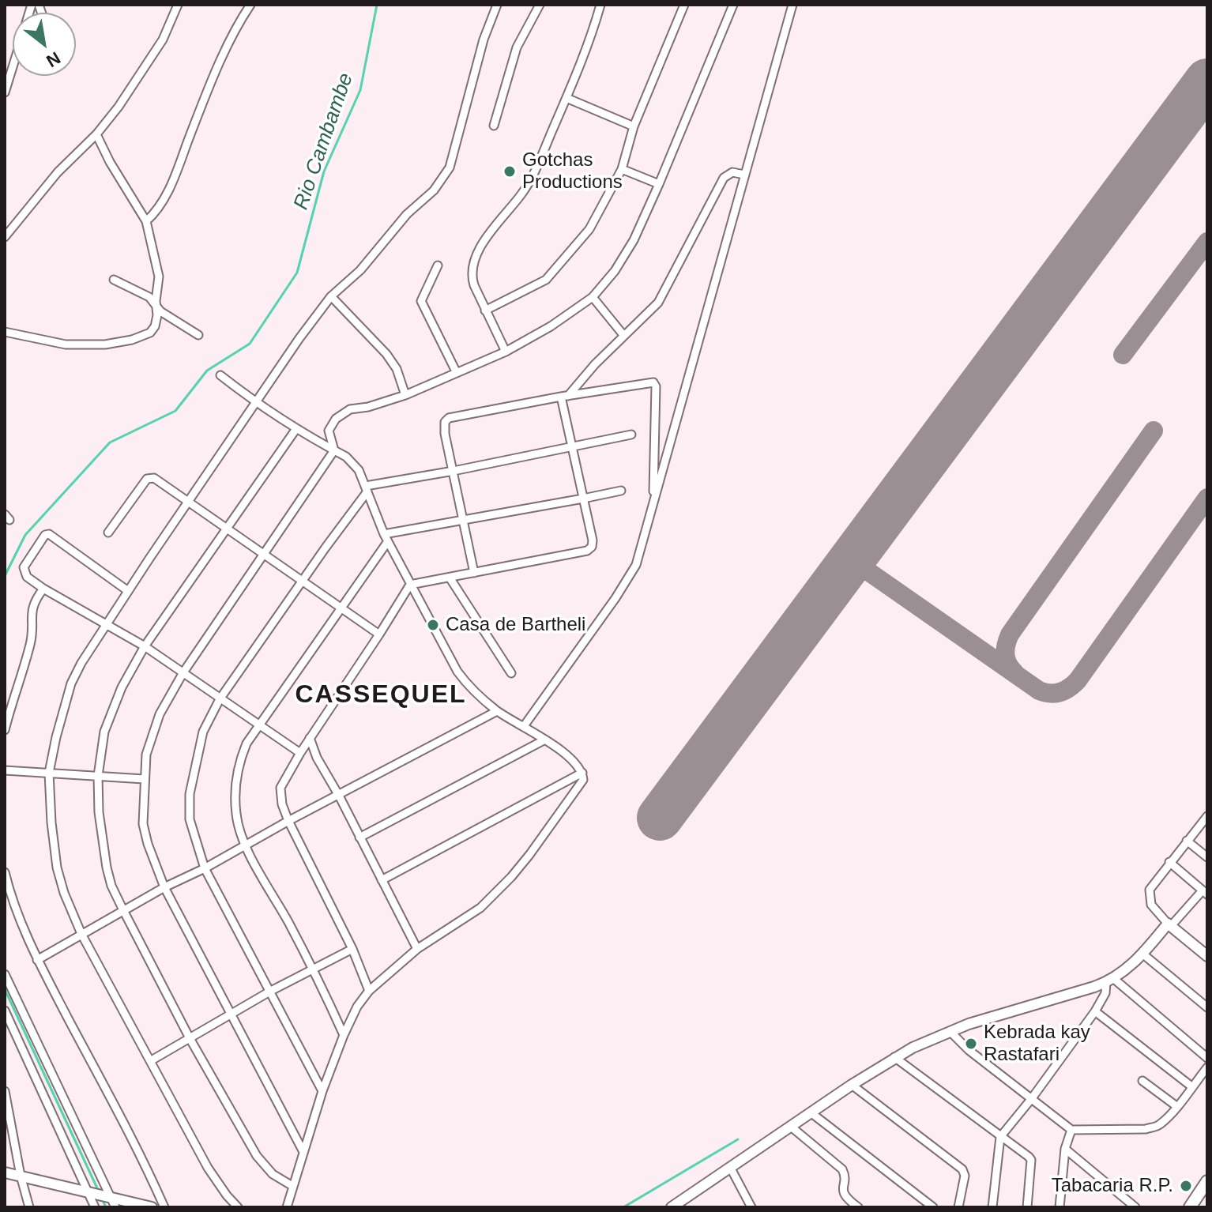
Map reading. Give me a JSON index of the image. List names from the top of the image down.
{
  "districts": ["CASSEQUEL"],
  "water": ["Rio Cambambe"],
  "places": [
    "Gotchas Productions",
    "Casa de Bartheli",
    "Kebrada kay Rastafari",
    "Tabacaria R.P."
  ],
  "north": "bottom right"
}
